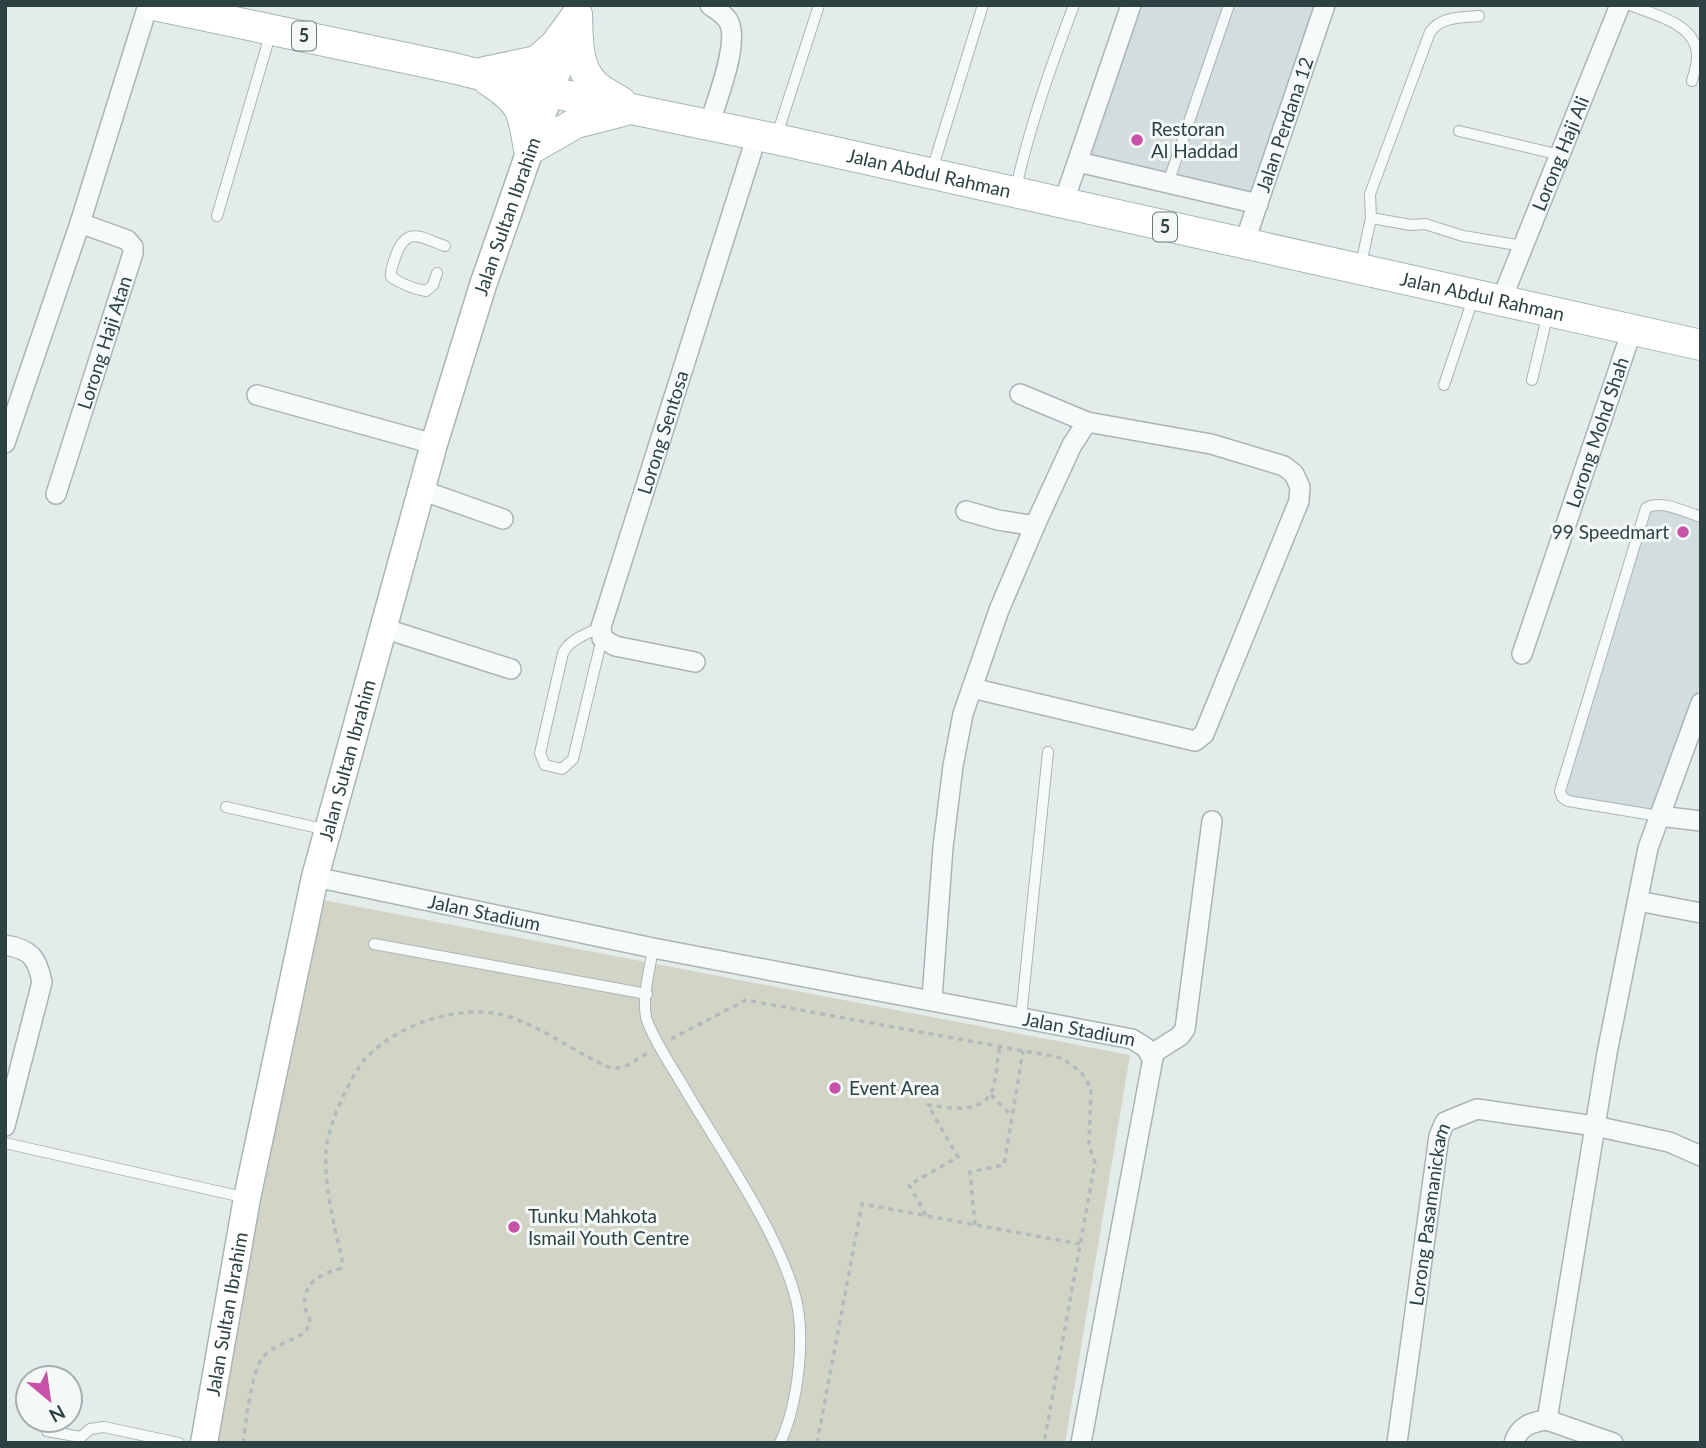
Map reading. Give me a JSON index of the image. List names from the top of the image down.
{
  "streets": {
    "main road": ["5", "Jalan Abdul Rahman"],
    "street": [
      "Jalan Perdana 12",
      "Lorong Haji Ali",
      "Jalan Sultan Ibrahim",
      "Lorong Haji Atan",
      "Lorong Mohd Shah",
      "Lorong Sentosa",
      "Jalan Stadium",
      "Lorong Pasamanickam"
    ]
  },
  "crossings": [
    ["Jalan Perdana 12", "Jalan Abdul Rahman"],
    ["Lorong Haji Ali", "Jalan Abdul Rahman"],
    ["Jalan Abdul Rahman", "Jalan Sultan Ibrahim"],
    ["Jalan Abdul Rahman", "Lorong Mohd Shah"],
    ["Jalan Abdul Rahman", "Lorong Sentosa"],
    ["Jalan Sultan Ibrahim", "Jalan Stadium"]
  ],
  "places": [
    "Restoran Al Haddad",
    "99 Speedmart",
    "Event Area",
    "Tunku Mahkota Ismail Youth Centre"
  ],
  "north": "bottom right"
}
